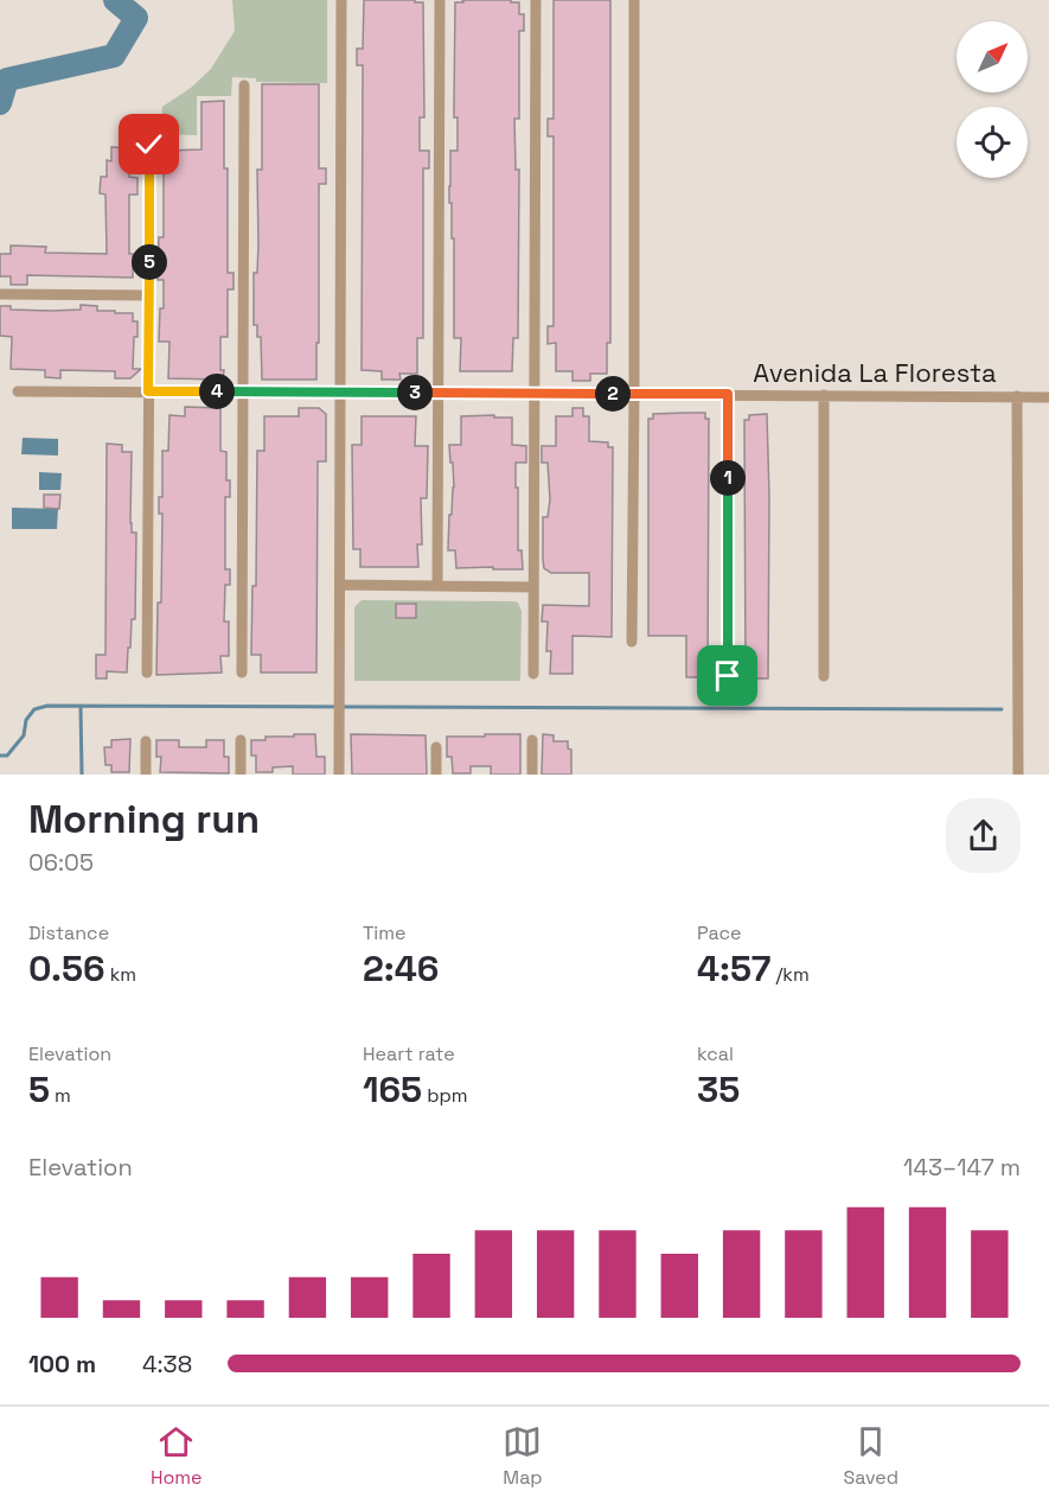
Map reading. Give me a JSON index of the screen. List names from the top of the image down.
{
  "streets": {
    "street": ["Avenida La Floresta"]
  },
  "north": "top right",
  "page": {
    "pins": [
      "5",
      "4",
      "3",
      "2",
      "1"
    ],
    "heading": ["Morning run", "06:05"],
    "stats": [
      ["Distance", "0.56 km"],
      ["Time", "2:46"],
      ["Pace", "4:57 /km"],
      ["Elevation", "5 m"],
      ["Heart rate", "165 bpm"],
      ["kcal", "35"]
    ],
    "chart": ["Elevation", "143–147 m"],
    "list": [
      {
        "name": "100 m",
        "note": "4:38"
      }
    ],
    "tabs": ["Home", "Map", "Saved"]
  }
}
